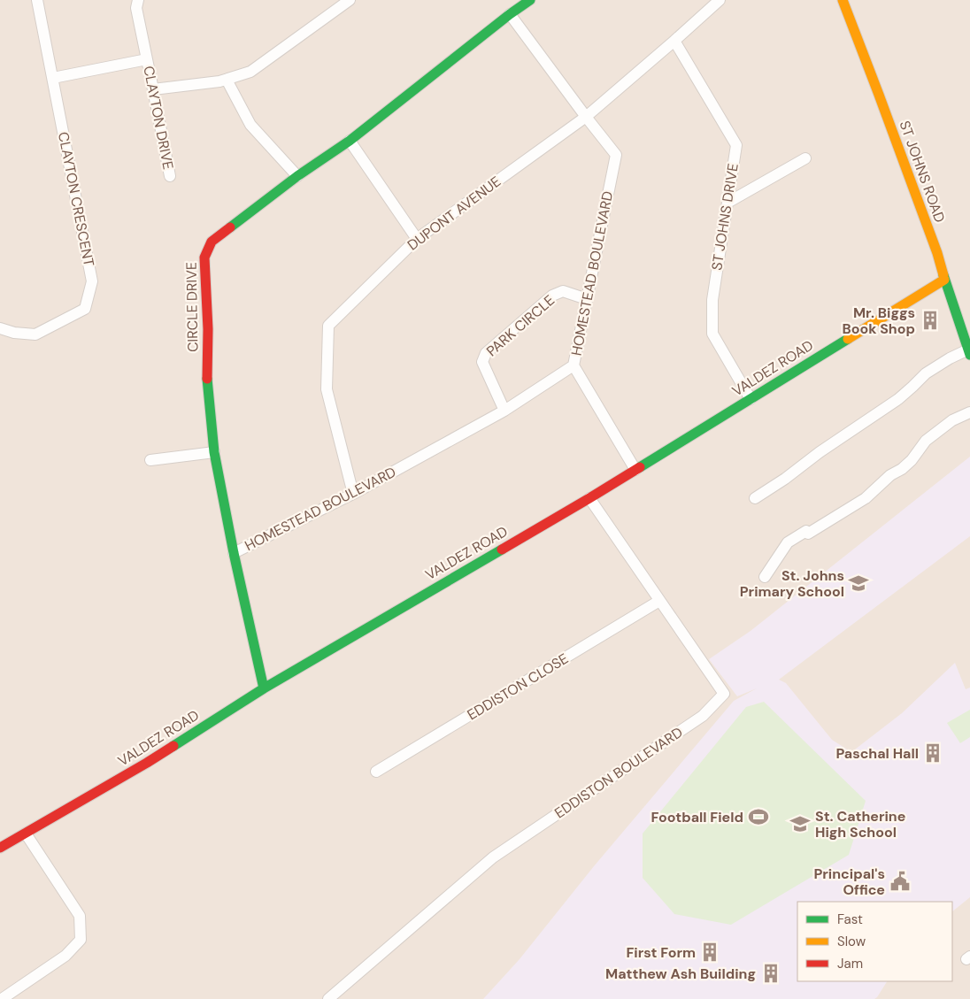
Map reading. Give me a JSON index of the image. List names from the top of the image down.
{
  "streets": {
    "street": [
      "CLAYTON DRIVE",
      "ST JOHNS ROAD",
      "CLAYTON CRESCENT",
      "DUPONT AVENUE",
      "ST JOHNS DRIVE",
      "HOMESTEAD BOULEVARD",
      "CIRCLE DRIVE",
      "PARK CIRCLE",
      "VALDEZ ROAD",
      "EDDISTON CLOSE",
      "EDDISTON BOULEVARD"
    ]
  },
  "crossings": [
    ["CLAYTON DRIVE", "CLAYTON CRESCENT"],
    ["ST JOHNS ROAD", "VALDEZ ROAD"],
    ["DUPONT AVENUE", "ST JOHNS DRIVE"],
    ["DUPONT AVENUE", "HOMESTEAD BOULEVARD"],
    ["ST JOHNS DRIVE", "VALDEZ ROAD"],
    ["HOMESTEAD BOULEVARD", "CIRCLE DRIVE"],
    ["HOMESTEAD BOULEVARD", "PARK CIRCLE"],
    ["CIRCLE DRIVE", "VALDEZ ROAD"],
    ["VALDEZ ROAD", "EDDISTON BOULEVARD"],
    ["EDDISTON CLOSE", "EDDISTON BOULEVARD"]
  ],
  "places": {
    "building": [
      "Mr. Biggs Book Shop",
      "Paschal Hall",
      "First Form",
      "Matthew Ash Building"
    ],
    "school or university": ["St. Johns Primary School", "St. Catherine High School"],
    "sports": ["Football Field"],
    "public building": ["Principal's Office"]
  },
  "legend": ["Fast", "Slow", "Jam"]
}
